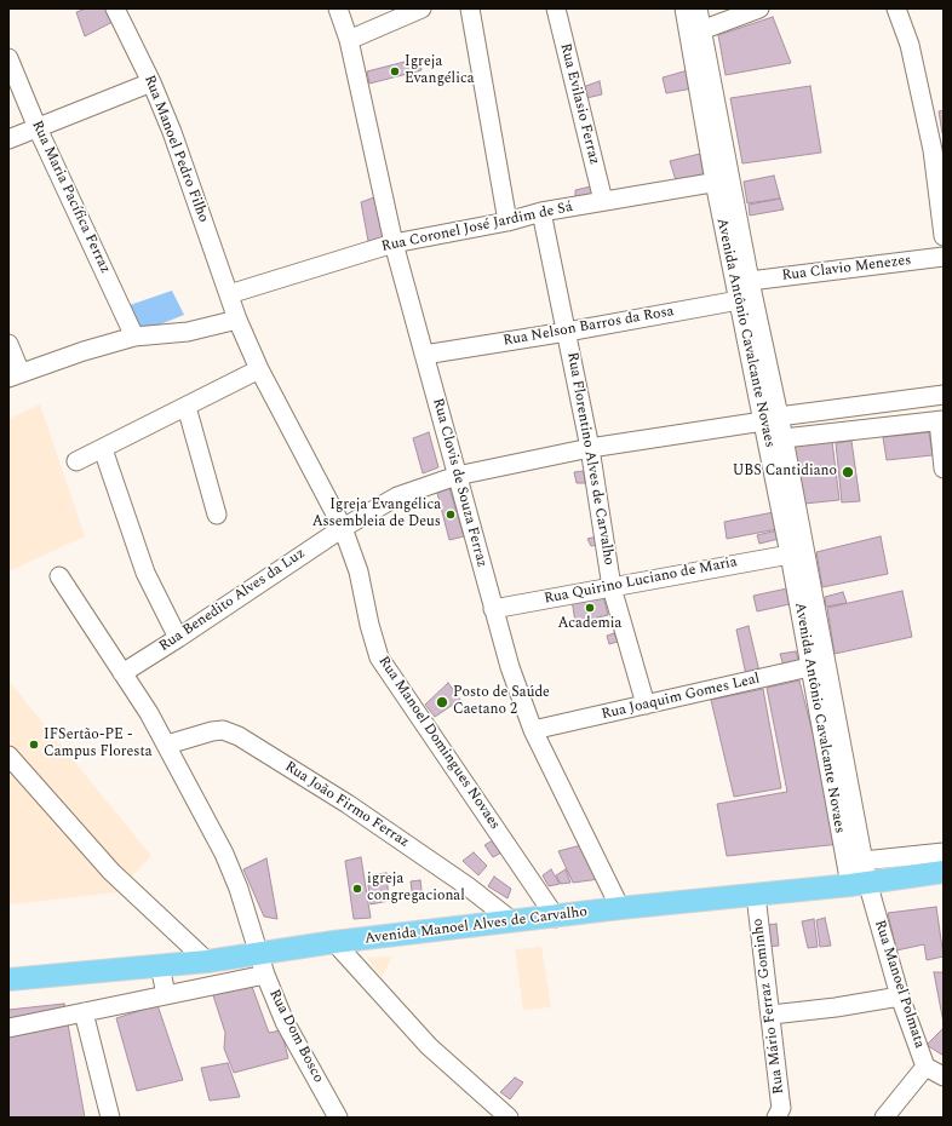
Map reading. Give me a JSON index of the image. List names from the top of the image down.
{
  "streets": {
    "main road": ["Avenida Manoel Alves de Carvalho"],
    "street": [
      "Rua Evilasio Ferraz",
      "Rua Manoel Pedro Filho",
      "Rua Maria Pacífica Ferraz",
      "Rua Coronel José Jardim de Sá",
      "Rua Clavio Menezes",
      "Rua Nelson Barros da Rosa",
      "Avenida Antônio Cavalcante Novaes",
      "Rua Florentino Alves de Carvalho",
      "Rua Clovis de Souza Ferraz",
      "Rua Quirino Luciano de Maria",
      "Rua Benedito Alves da Luz",
      "Rua Joaquim Gomes Leal",
      "Rua Manoel Domingues Novaes",
      "Rua João Firmo Ferraz",
      "Rua Manoel Polmata",
      "Rua Mário Ferraz Gominho",
      "Rua Dom Bosco"
    ]
  },
  "crossings": [
    ["Rua Evilasio Ferraz", "Rua Coronel José Jardim de Sá"],
    ["Rua Manoel Pedro Filho", "Rua Coronel José Jardim de Sá"],
    ["Rua Manoel Pedro Filho", "Rua Manoel Domingues Novaes"],
    ["Rua Coronel José Jardim de Sá", "Avenida Antônio Cavalcante Novaes"],
    ["Rua Coronel José Jardim de Sá", "Rua Florentino Alves de Carvalho"],
    ["Rua Coronel José Jardim de Sá", "Rua Clovis de Souza Ferraz"],
    ["Rua Coronel José Jardim de Sá", "Rua Manoel Domingues Novaes"],
    ["Rua Clavio Menezes", "Rua Nelson Barros da Rosa"],
    ["Rua Clavio Menezes", "Avenida Antônio Cavalcante Novaes"],
    ["Rua Nelson Barros da Rosa", "Avenida Antônio Cavalcante Novaes"],
    ["Rua Nelson Barros da Rosa", "Rua Florentino Alves de Carvalho"],
    ["Rua Nelson Barros da Rosa", "Rua Clovis de Souza Ferraz"],
    ["Avenida Antônio Cavalcante Novaes", "Rua Quirino Luciano de Maria"],
    ["Avenida Antônio Cavalcante Novaes", "Rua Benedito Alves da Luz"],
    ["Avenida Antônio Cavalcante Novaes", "Rua Joaquim Gomes Leal"],
    ["Avenida Antônio Cavalcante Novaes", "Avenida Manoel Alves de Carvalho"],
    ["Avenida Antônio Cavalcante Novaes", "Rua Manoel Polmata"],
    ["Rua Florentino Alves de Carvalho", "Rua Quirino Luciano de Maria"],
    ["Rua Florentino Alves de Carvalho", "Rua Benedito Alves da Luz"],
    ["Rua Florentino Alves de Carvalho", "Rua Joaquim Gomes Leal"],
    ["Rua Clovis de Souza Ferraz", "Rua Quirino Luciano de Maria"],
    ["Rua Clovis de Souza Ferraz", "Rua Benedito Alves da Luz"],
    ["Rua Clovis de Souza Ferraz", "Rua Joaquim Gomes Leal"],
    ["Rua Clovis de Souza Ferraz", "Avenida Manoel Alves de Carvalho"],
    ["Rua Benedito Alves da Luz", "Rua Manoel Domingues Novaes"],
    ["Rua Benedito Alves da Luz", "Rua Dom Bosco"],
    ["Rua Manoel Domingues Novaes", "Avenida Manoel Alves de Carvalho"],
    ["Rua João Firmo Ferraz", "Avenida Manoel Alves de Carvalho"],
    ["Rua João Firmo Ferraz", "Rua Dom Bosco"],
    ["Avenida Manoel Alves de Carvalho", "Rua Manoel Polmata"],
    ["Avenida Manoel Alves de Carvalho", "Rua Mário Ferraz Gominho"],
    ["Avenida Manoel Alves de Carvalho", "Rua Dom Bosco"]
  ],
  "places": [
    "Igreja Evangélica",
    "UBS Cantidiano",
    "Igreja Evangélica Assembleia de Deus",
    "Academia",
    "Posto de Saúde Caetano 2",
    "IFSertão-PE - Campus Floresta",
    "igreja congregacional"
  ]
}
